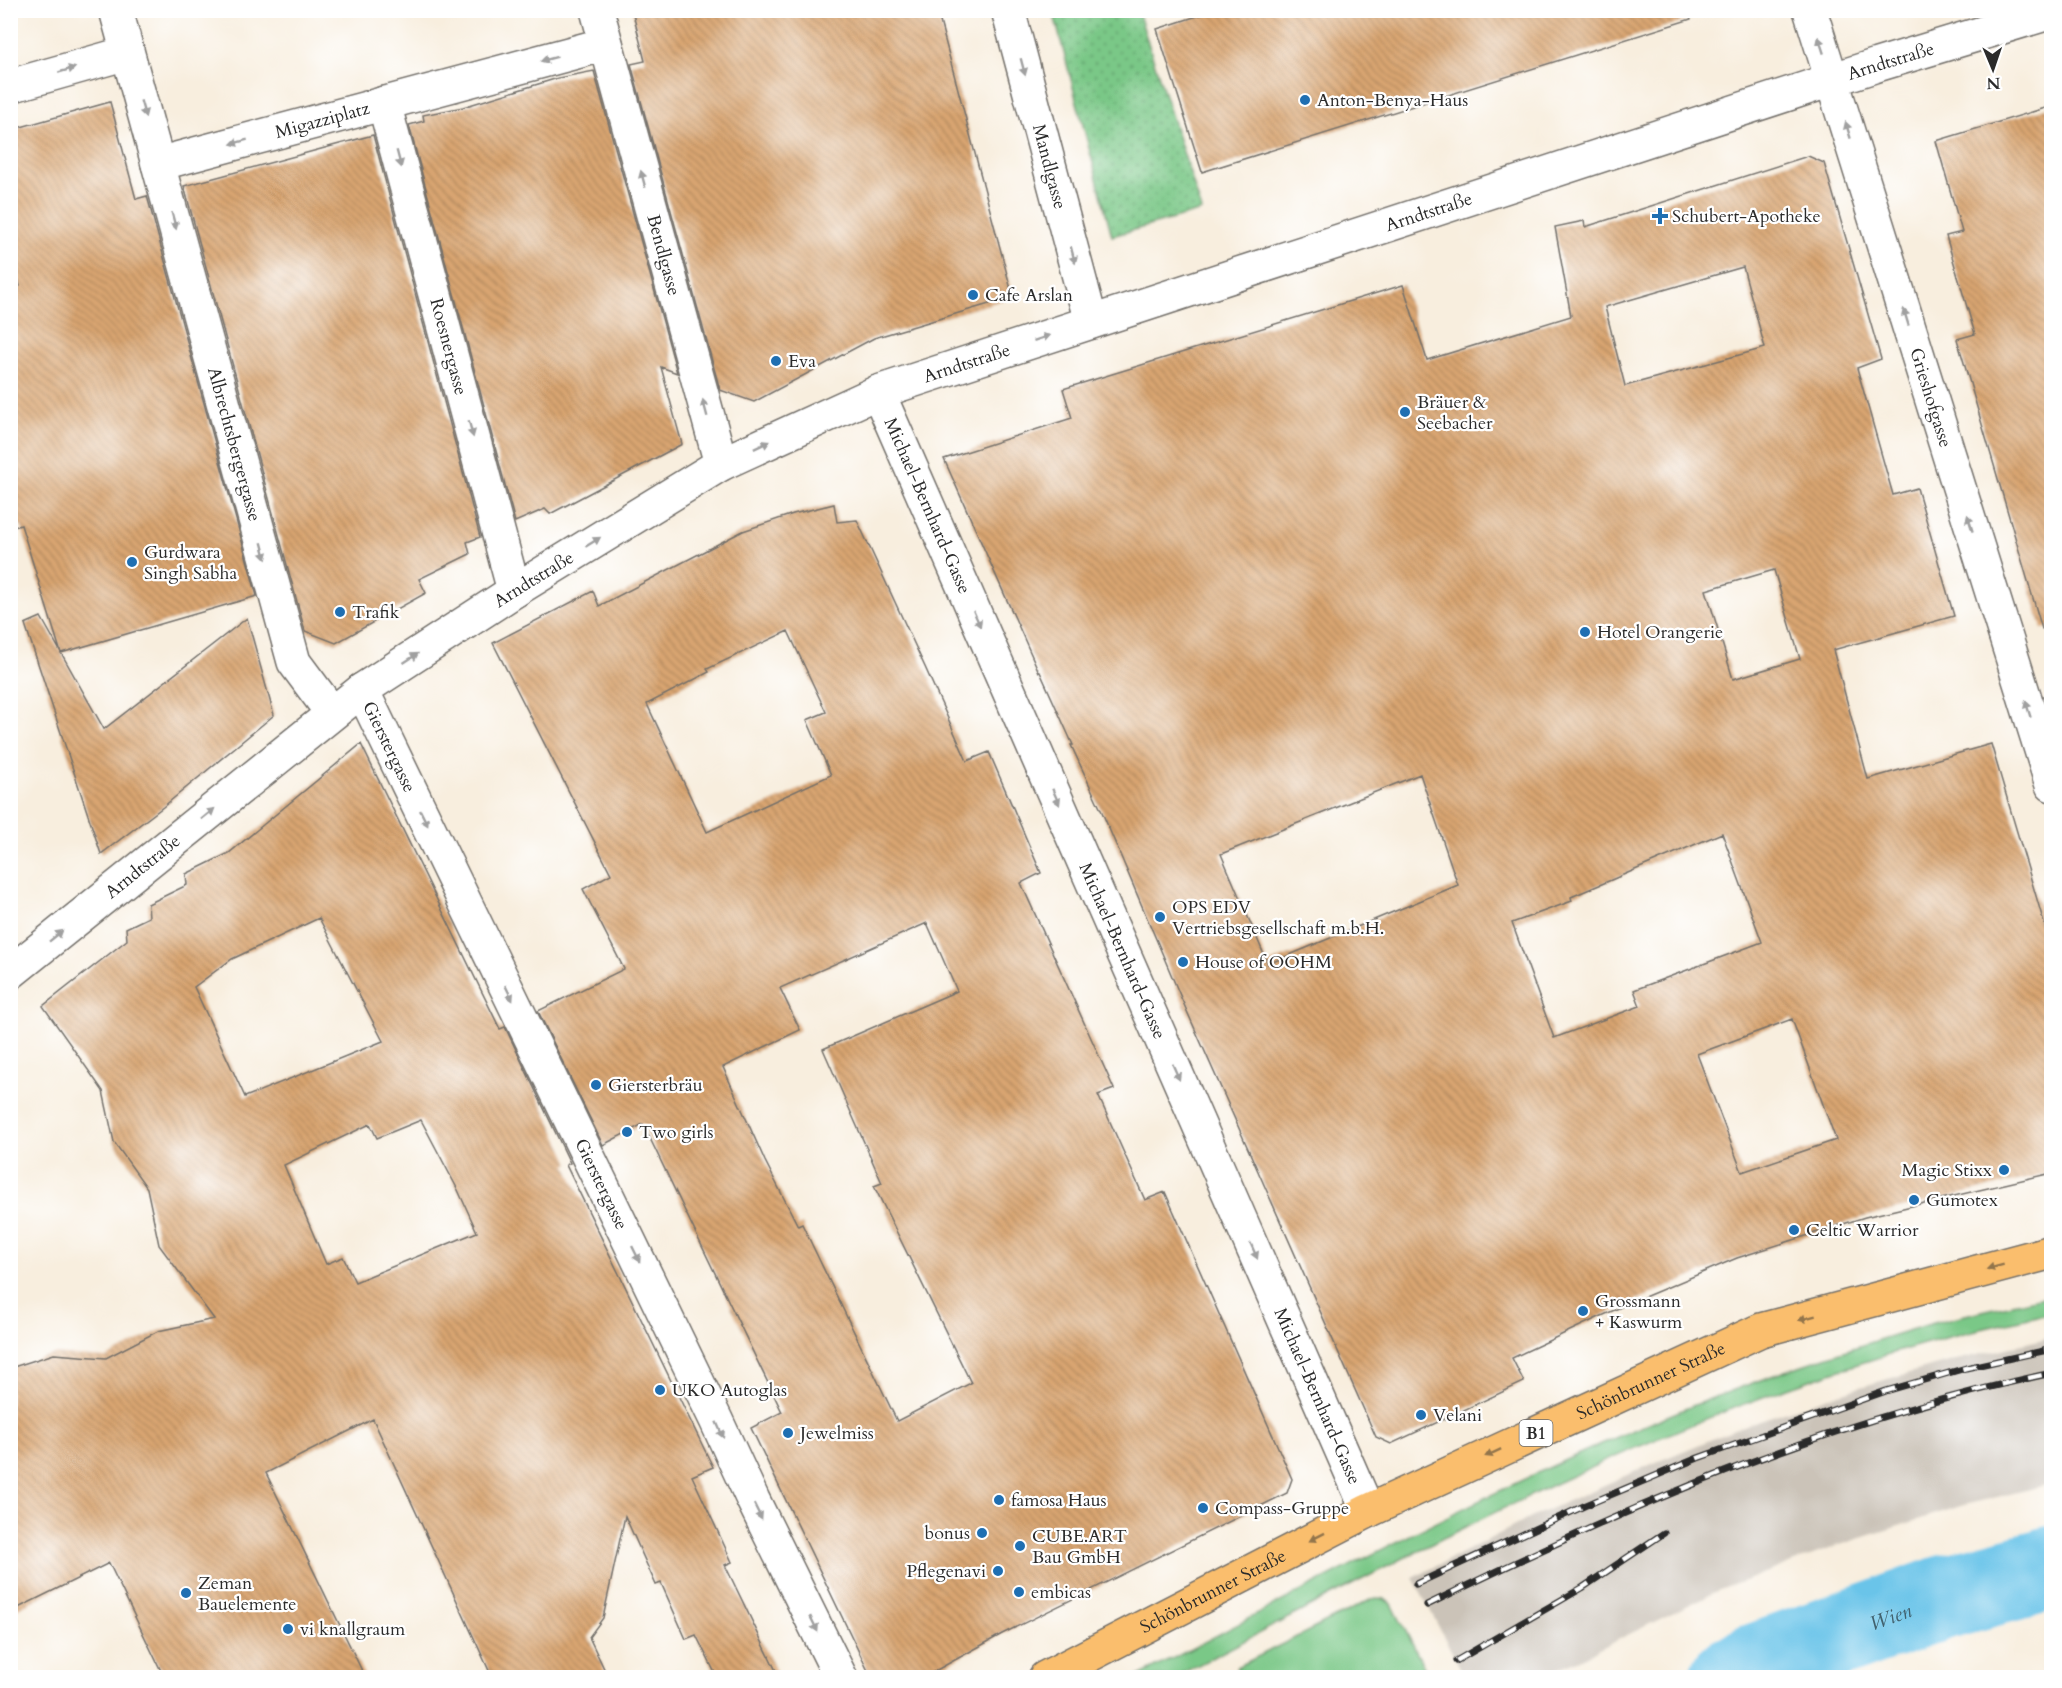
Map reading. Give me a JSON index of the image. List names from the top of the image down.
{
  "streets": {
    "main road": ["Schönbrunner Straße", "B1"],
    "street": [
      "Arndtstraße",
      "Migazziplatz",
      "Mandlgasse",
      "Bendlgasse",
      "Roesnergasse",
      "Grieshofgasse",
      "Albrechtsbergergasse",
      "Michael-Bernhard-Gasse",
      "Gierstergasse"
    ]
  },
  "crossings": [
    ["Arndtstraße", "Mandlgasse"],
    ["Arndtstraße", "Bendlgasse"],
    ["Arndtstraße", "Roesnergasse"],
    ["Arndtstraße", "Grieshofgasse"],
    ["Arndtstraße", "Albrechtsbergergasse"],
    ["Arndtstraße", "Michael-Bernhard-Gasse"],
    ["Arndtstraße", "Gierstergasse"],
    ["Migazziplatz", "Bendlgasse"],
    ["Migazziplatz", "Roesnergasse"],
    ["Migazziplatz", "Albrechtsbergergasse"],
    ["Michael-Bernhard-Gasse", "Schönbrunner Straße"]
  ],
  "one_way": [
    "Arndtstraße",
    "Migazziplatz",
    "Mandlgasse",
    "Bendlgasse",
    "Roesnergasse",
    "Grieshofgasse",
    "Albrechtsbergergasse",
    "Michael-Bernhard-Gasse",
    "Gierstergasse",
    "Schönbrunner Straße"
  ],
  "water": ["Wien"],
  "places": {
    "other": [
      "Anton-Benya-Haus",
      "Cafe Arslan",
      "Eva",
      "Bräuer & Seebacher",
      "Gurdwara Singh Sabha",
      "Trafik",
      "Hotel Orangerie",
      "OPS EDV Vertriebsgesellschaft m.b.H.",
      "House of OOHM",
      "Giersterbräu",
      "Two girls",
      "Magic Stixx",
      "Gumotex",
      "Celtic Warrior",
      "Grossmann + Kaswurm",
      "UKO Autoglas",
      "Velani",
      "Jewelmiss",
      "famosa Haus",
      "Compass-Gruppe",
      "bonus",
      "CUBE.ART Bau GmbH",
      "Pflegenavi",
      "embicas",
      "Zeman Bauelemente",
      "vi knallgraum"
    ],
    "health": ["Schubert-Apotheke"]
  },
  "north": "bottom"
}
